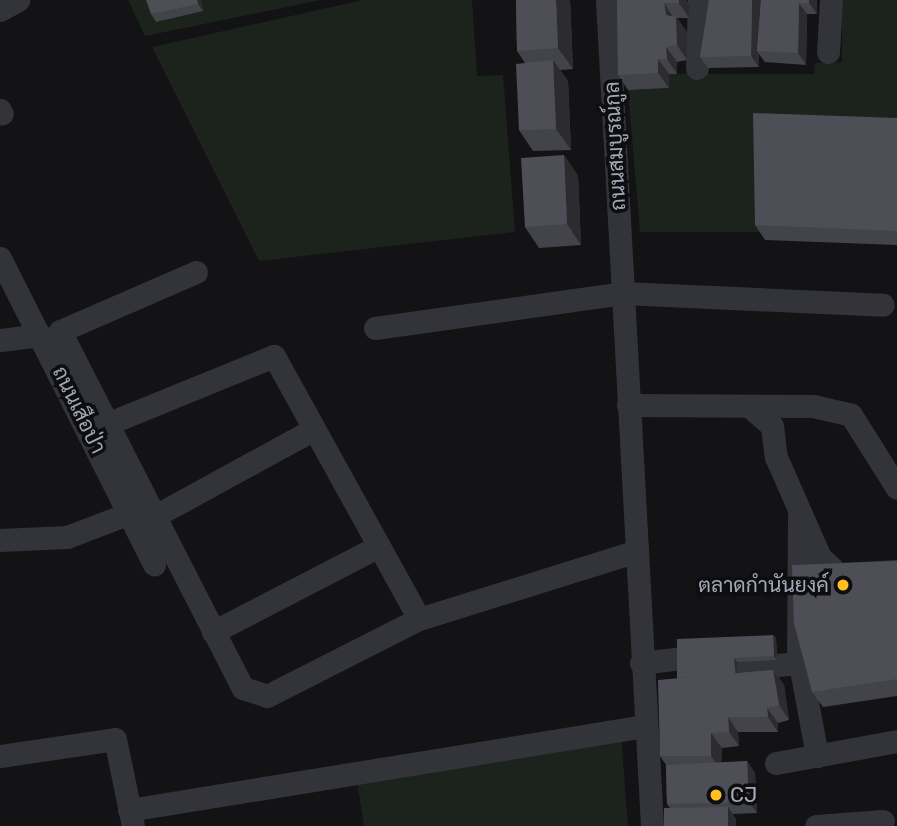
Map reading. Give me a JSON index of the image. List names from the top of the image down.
{
  "streets": {
    "street": ["ถนนสมบูรณ์กูล", "ถนนเสือป่า"]
  },
  "places": ["ตลาดกำนันยงค์", "CJ"]
}
